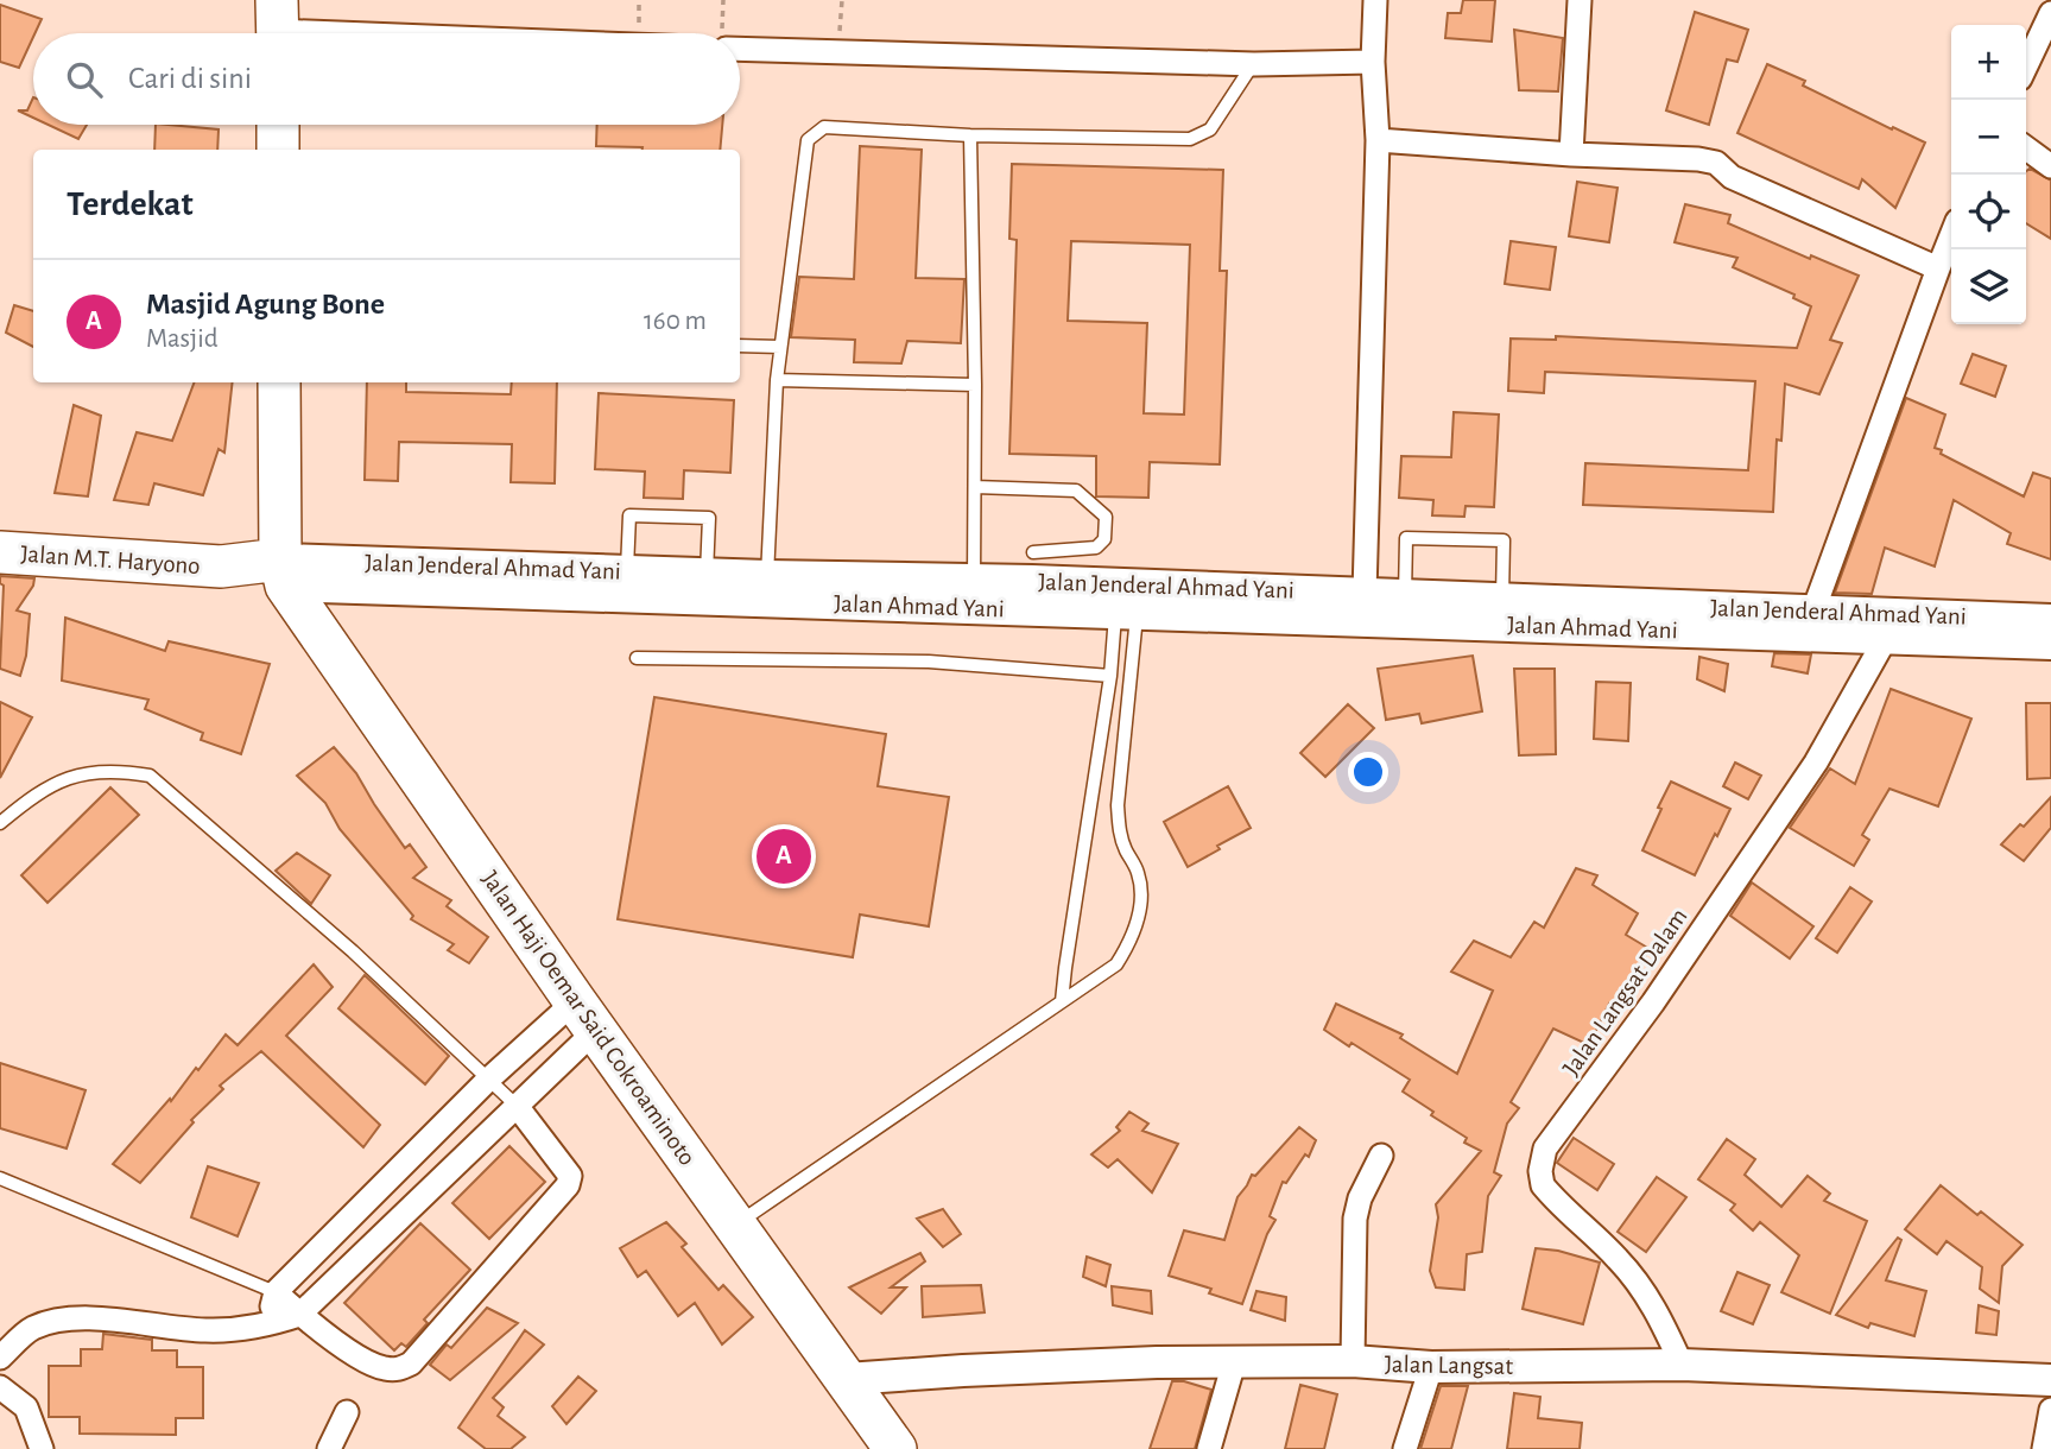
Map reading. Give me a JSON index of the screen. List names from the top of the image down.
{
  "streets": {
    "highway": ["Jalan M.T. Haryono", "Jalan Haji Oemar Said Cokroaminoto"],
    "main road": ["Jalan Jenderal Ahmad Yani", "Jalan Ahmad Yani", "Jalan Langsat"],
    "street": ["Jalan Langsat Dalam"]
  },
  "crossings": [
    ["Jalan M.T. Haryono", "Jalan Jenderal Ahmad Yani"],
    ["Jalan M.T. Haryono", "Jalan Ahmad Yani"],
    ["Jalan M.T. Haryono", "Jalan Haji Oemar Said Cokroaminoto"],
    ["Jalan Jenderal Ahmad Yani", "Jalan Ahmad Yani"],
    ["Jalan Jenderal Ahmad Yani", "Jalan Haji Oemar Said Cokroaminoto"],
    ["Jalan Ahmad Yani", "Jalan Langsat Dalam"],
    ["Jalan Ahmad Yani", "Jalan Haji Oemar Said Cokroaminoto"],
    ["Jalan Langsat Dalam", "Jalan Langsat"],
    ["Jalan Haji Oemar Said Cokroaminoto", "Jalan Langsat"]
  ],
  "page": {
    "map_buttons": ["+", "−"],
    "search": "Cari di sini",
    "heading": "Terdekat",
    "list": [
      {
        "mark": "A",
        "name": "Masjid Agung Bone",
        "note": "Masjid",
        "value": "160 m"
      }
    ],
    "pins": "A"
  }
}
